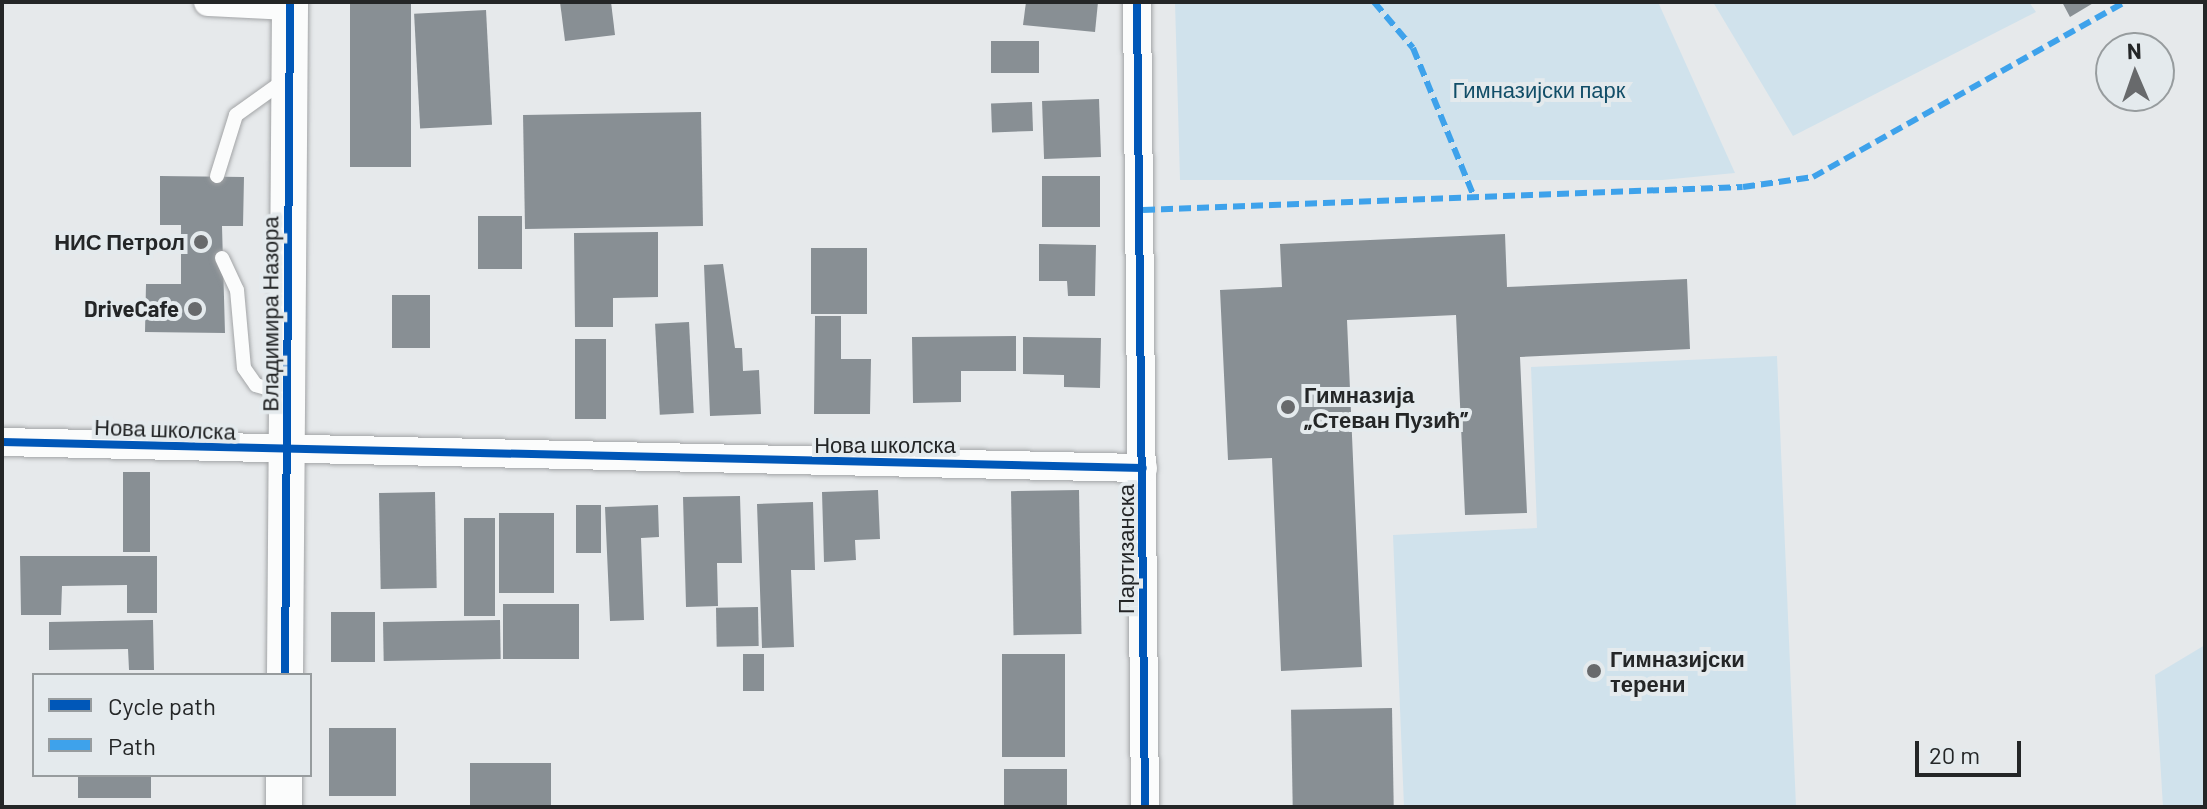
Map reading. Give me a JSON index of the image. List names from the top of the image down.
{
  "streets": {
    "street": ["Владимира Назора", "Нова школска", "Партизанска"]
  },
  "crossings": [
    ["Владимира Назора", "Нова школска"],
    ["Нова школска", "Партизанска"]
  ],
  "parks": ["Гимназијски парк"],
  "places": [
    "НИС Петрол",
    "DriveCafe",
    "Гимназија „Стеван Пузић”",
    "Гимназијски терени"
  ],
  "legend": ["Cycle path", "Path"],
  "scale_bar": "20 m",
  "north": "top"
}
